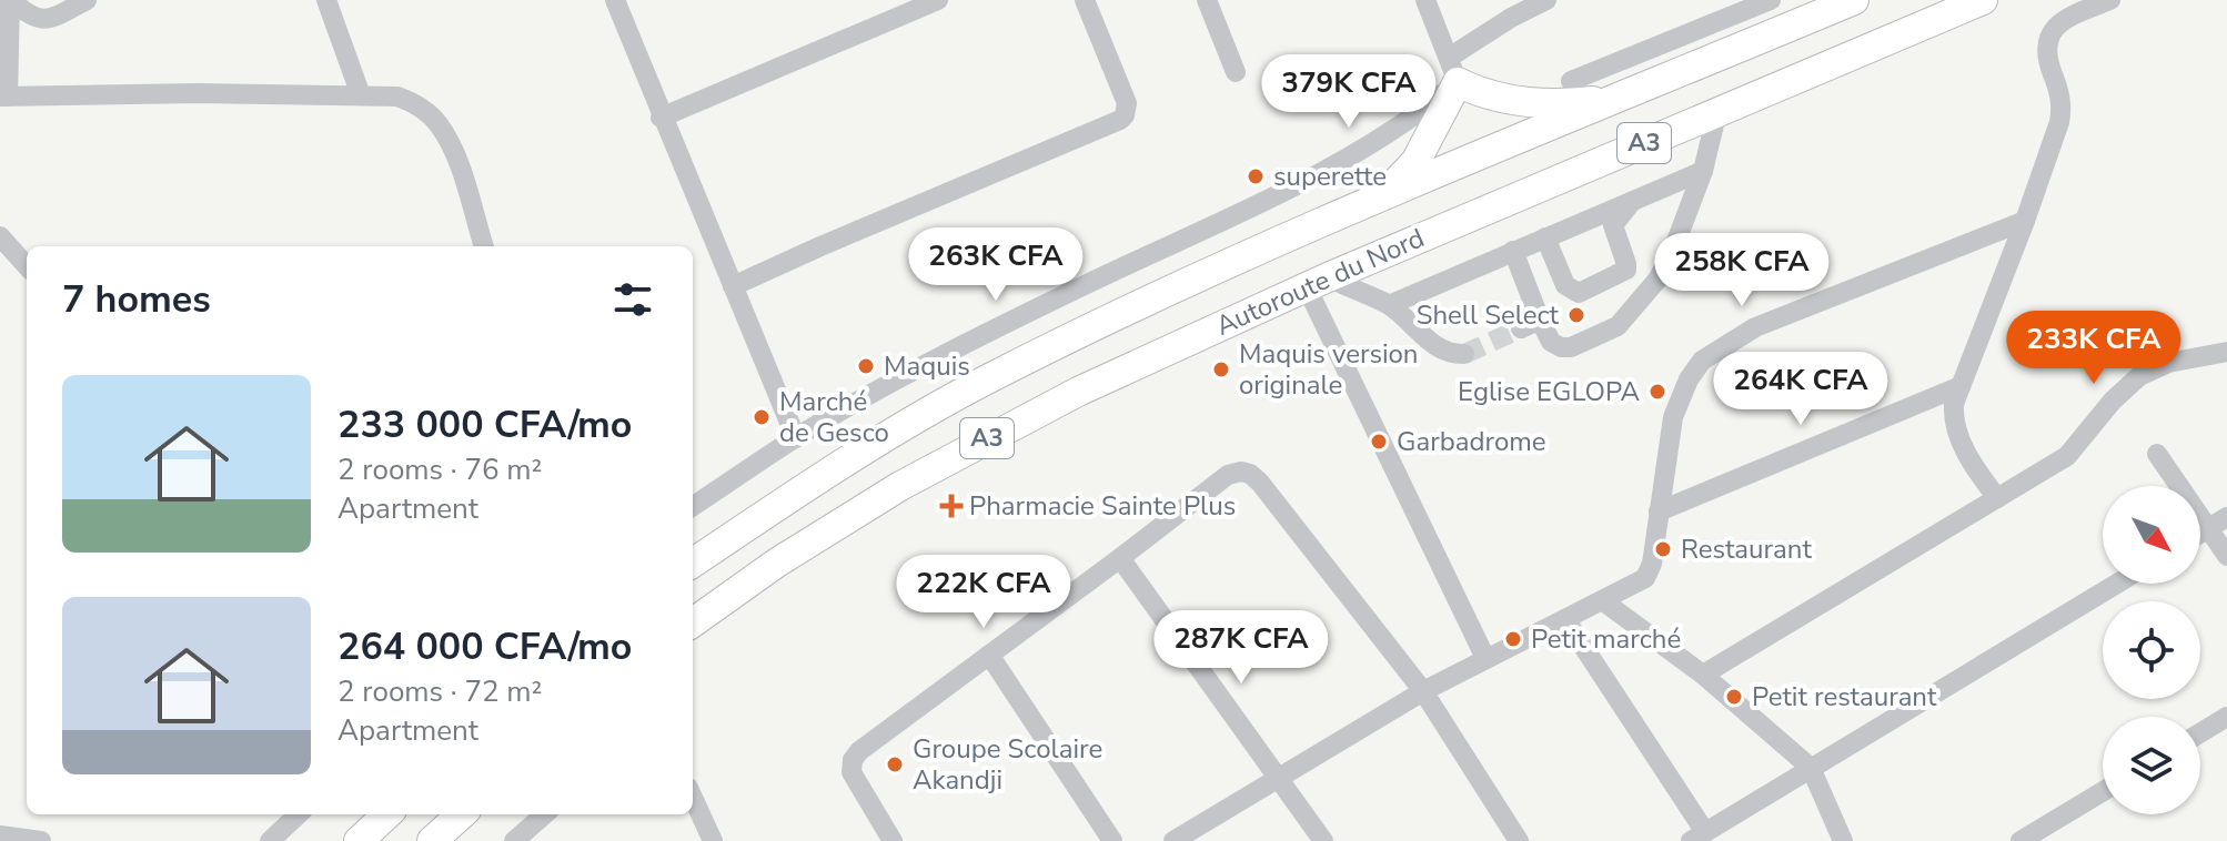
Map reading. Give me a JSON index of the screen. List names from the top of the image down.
{
  "streets": {
    "highway": ["A3", "Autoroute du Nord"]
  },
  "places": {
    "other": [
      "superette",
      "Shell Select",
      "Maquis",
      "Maquis version originale",
      "Eglise EGLOPA",
      "Marché de Gesco",
      "Garbadrome",
      "Restaurant",
      "Petit marché",
      "Petit restaurant",
      "Groupe Scolaire Akandji"
    ],
    "health": ["Pharmacie Sainte Plus"]
  },
  "north": "bottom right",
  "page": {
    "price": [
      "379K CFA",
      "263K CFA",
      "258K CFA",
      "233K CFA",
      "264K CFA",
      "222K CFA",
      "287K CFA"
    ],
    "heading": "7 homes",
    "list": [
      {
        "name": "233 000 CFA/mo",
        "note": "2 rooms · 76 m² · Apartment"
      },
      {
        "name": "264 000 CFA/mo",
        "note": "2 rooms · 72 m² · Apartment"
      }
    ]
  }
}
